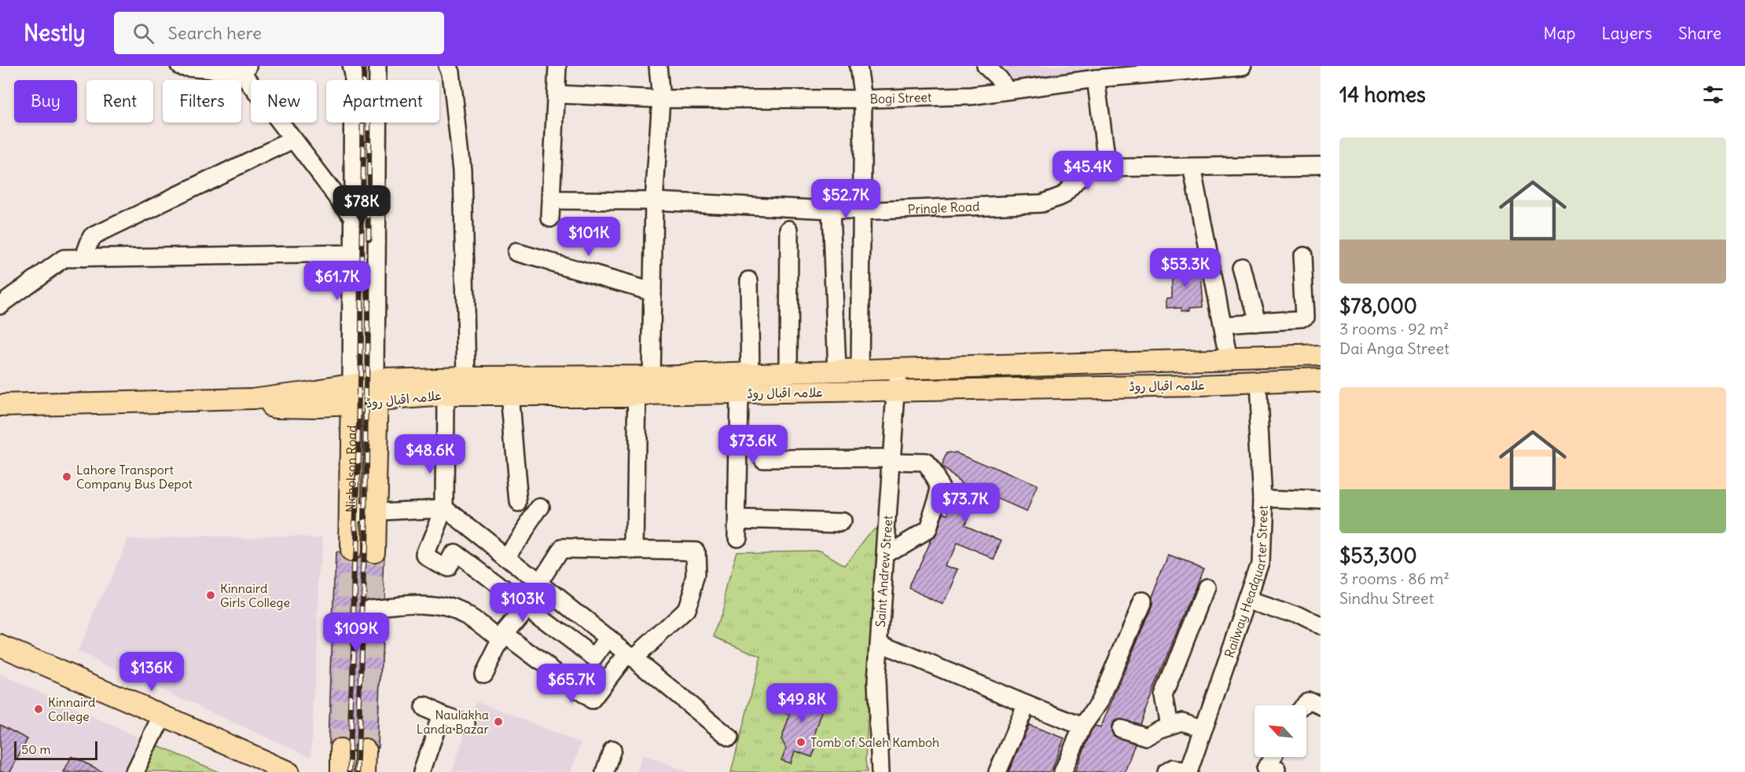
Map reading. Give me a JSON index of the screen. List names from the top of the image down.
{
  "streets": {
    "main road": ["علامہ اقبال روڈ", "Nicholson Road"],
    "street": [
      "Bogi Street",
      "Pringle Road",
      "Saint Andrew Street",
      "Railway Headquarter Street"
    ]
  },
  "crossings": [
    ["علامہ اقبال روڈ", "Nicholson Road"],
    ["علامہ اقبال روڈ", "Saint Andrew Street"],
    ["علامہ اقبال روڈ", "Railway Headquarter Street"]
  ],
  "places": [
    "Lahore Transport Company Bus Depot",
    "Kinnaird Girls College",
    "Kinnaird College",
    "Naulakha Landa Bazar",
    "Tomb of Saleh Kamboh"
  ],
  "scale_bar": "50 m",
  "north": "top left",
  "page": {
    "header": "Nestly",
    "search": "Search here",
    "nav": ["Map", "Layers", "Share"],
    "heading": "14 homes",
    "chip": [
      "Buy",
      "Rent",
      "Filters",
      "New",
      "Apartment"
    ],
    "list": [
      {
        "name": "$78,000",
        "note": "3 rooms · 92 m² · Dai Anga Street"
      },
      {
        "name": "$53,300",
        "note": "3 rooms · 86 m² · Sindhu Street"
      }
    ],
    "price": [
      "$45.4K",
      "$52.7K",
      "$78K",
      "$101K",
      "$53.3K",
      "$61.7K",
      "$73.6K",
      "$48.6K",
      "$73.7K",
      "$103K",
      "$109K",
      "$136K",
      "$65.7K",
      "$49.8K"
    ],
    "scale": "50 m"
  }
}
